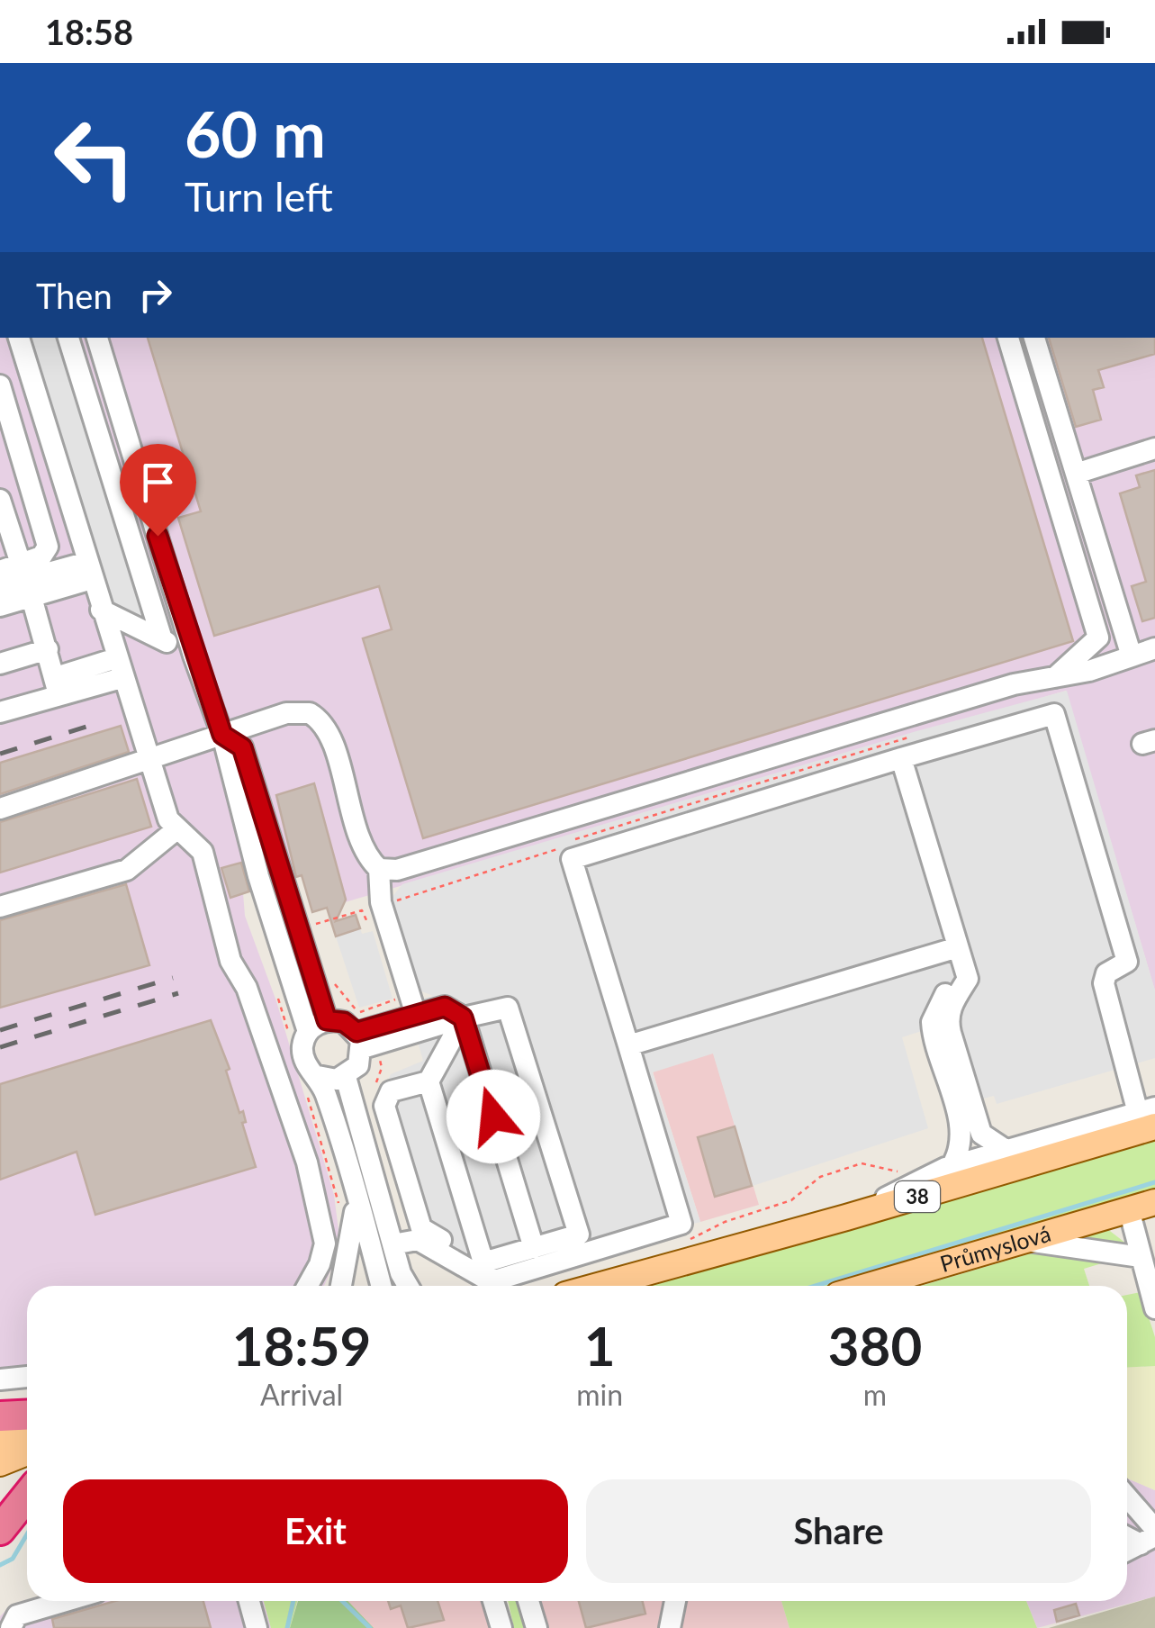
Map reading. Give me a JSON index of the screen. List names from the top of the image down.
{
  "streets": {
    "main road": ["38", "Průmyslová"]
  },
  "page": {
    "status": "18:58",
    "turn": ["60 m", "Turn left"],
    "then": "Then",
    "eta": [
      "18:59",
      "Arrival",
      "1",
      "min",
      "380",
      "m"
    ],
    "buttons": ["Exit", "Share"]
  }
}
